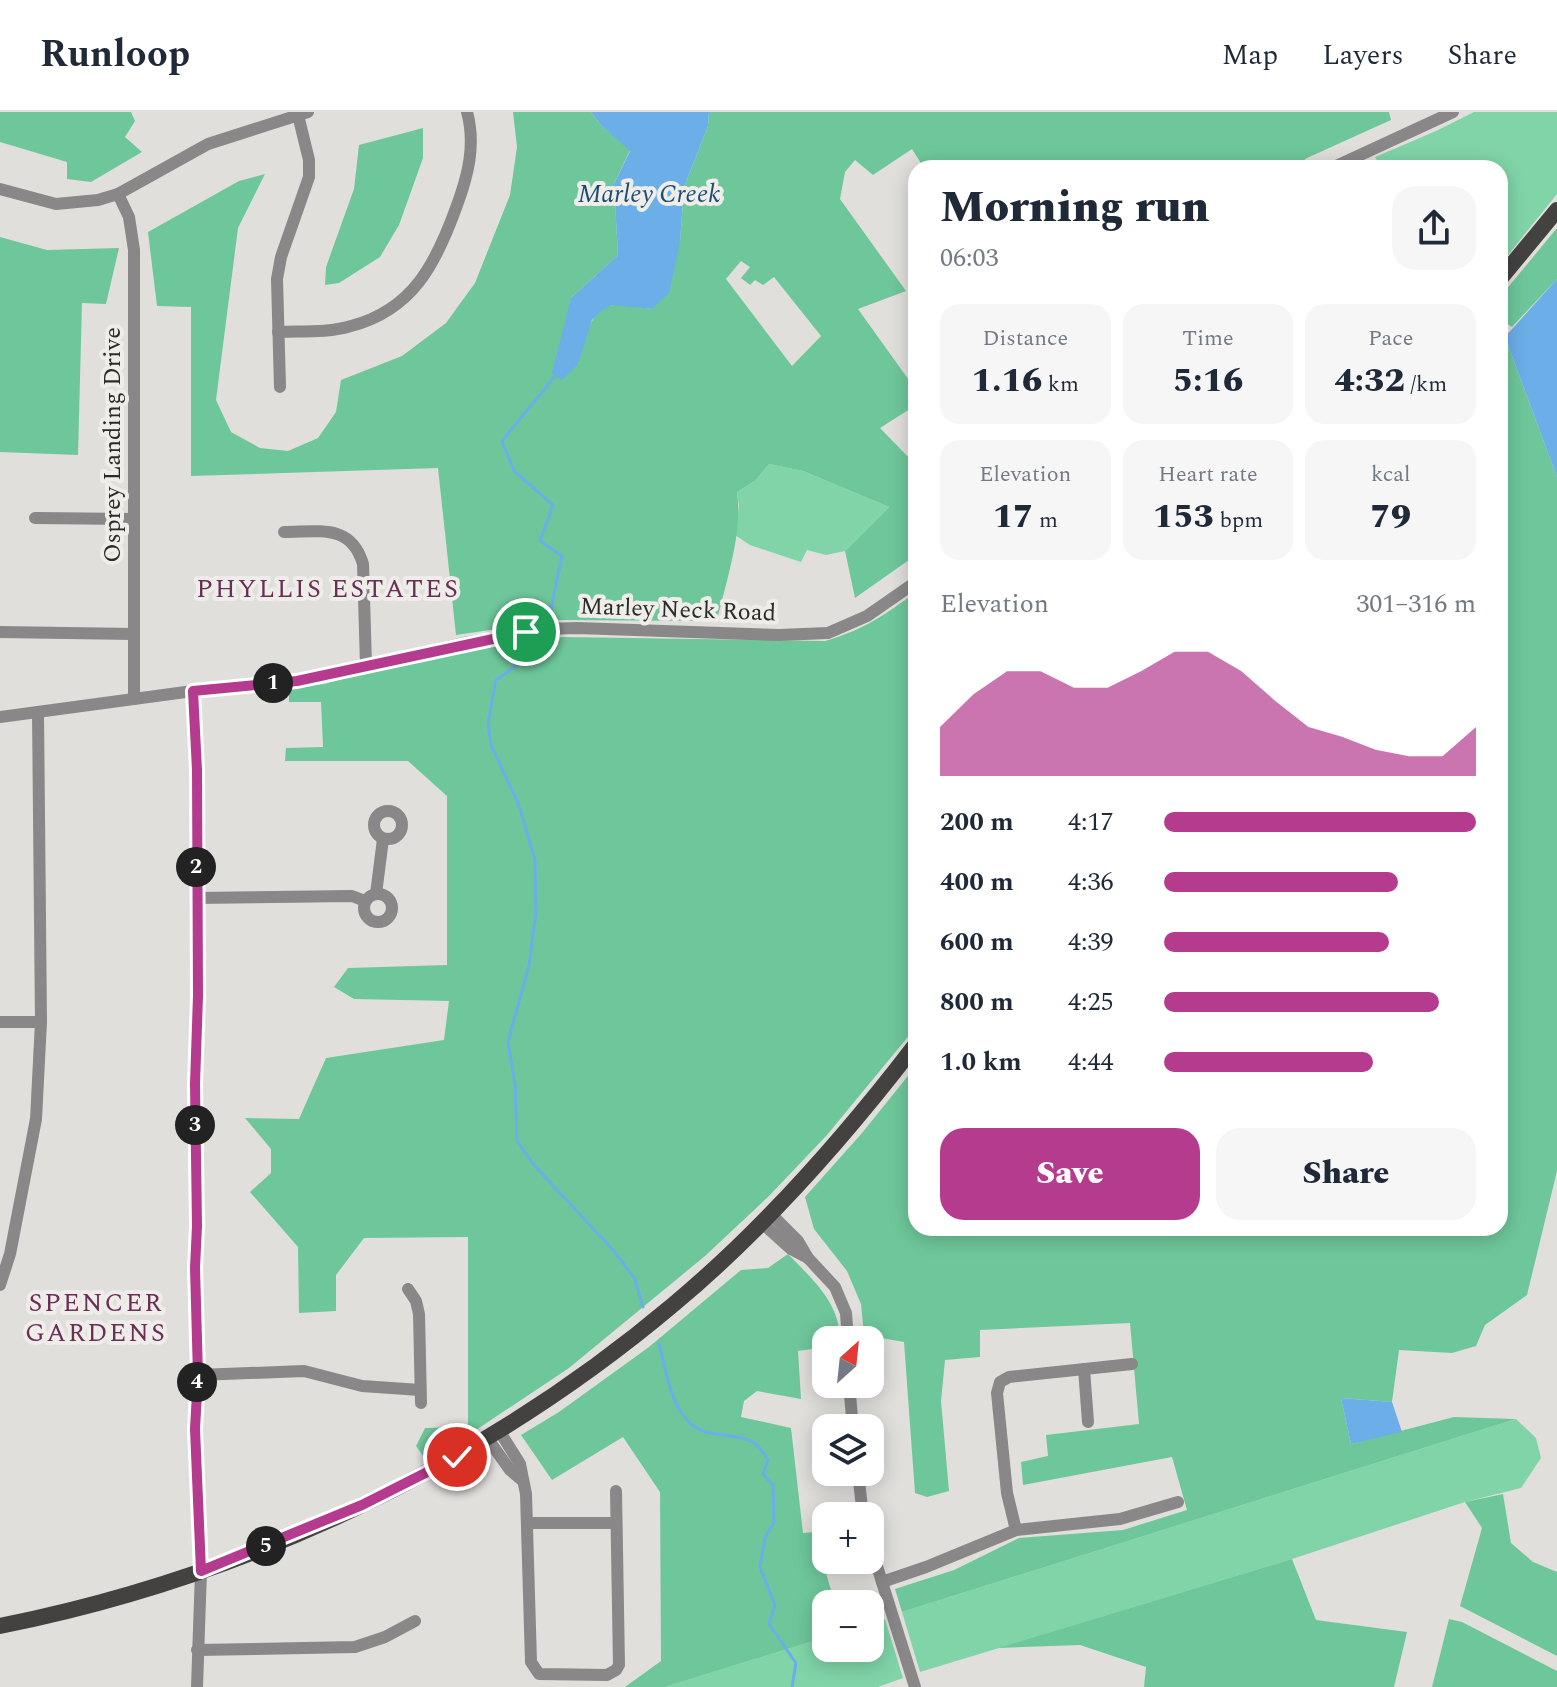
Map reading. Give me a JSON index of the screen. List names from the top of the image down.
{
  "streets": {
    "street": ["Osprey Landing Drive", "Marley Neck Road"]
  },
  "crossings": [
    ["Osprey Landing Drive", "Marley Neck Road"]
  ],
  "districts": ["PHYLLIS ESTATES", "SPENCER GARDENS"],
  "water": ["Marley Creek"],
  "north": "top right",
  "page": {
    "header": "Runloop",
    "nav": ["Map", "Layers", "Share"],
    "heading": ["Morning run", "06:03"],
    "stats": [
      ["Distance", "1.16 km"],
      ["Time", "5:16"],
      ["Pace", "4:32 /km"],
      ["Elevation", "17 m"],
      ["Heart rate", "153 bpm"],
      ["kcal", "79"]
    ],
    "chart": ["Elevation", "301–316 m"],
    "pins": [
      "1",
      "2",
      "3",
      "4",
      "5"
    ],
    "list": [
      {
        "name": "200 m",
        "note": "4:17"
      },
      {
        "name": "400 m",
        "note": "4:36"
      },
      {
        "name": "600 m",
        "note": "4:39"
      },
      {
        "name": "800 m",
        "note": "4:25"
      },
      {
        "name": "1.0 km",
        "note": "4:44"
      }
    ],
    "buttons": ["Save", "Share"],
    "map_buttons": ["+", "−"]
  }
}
